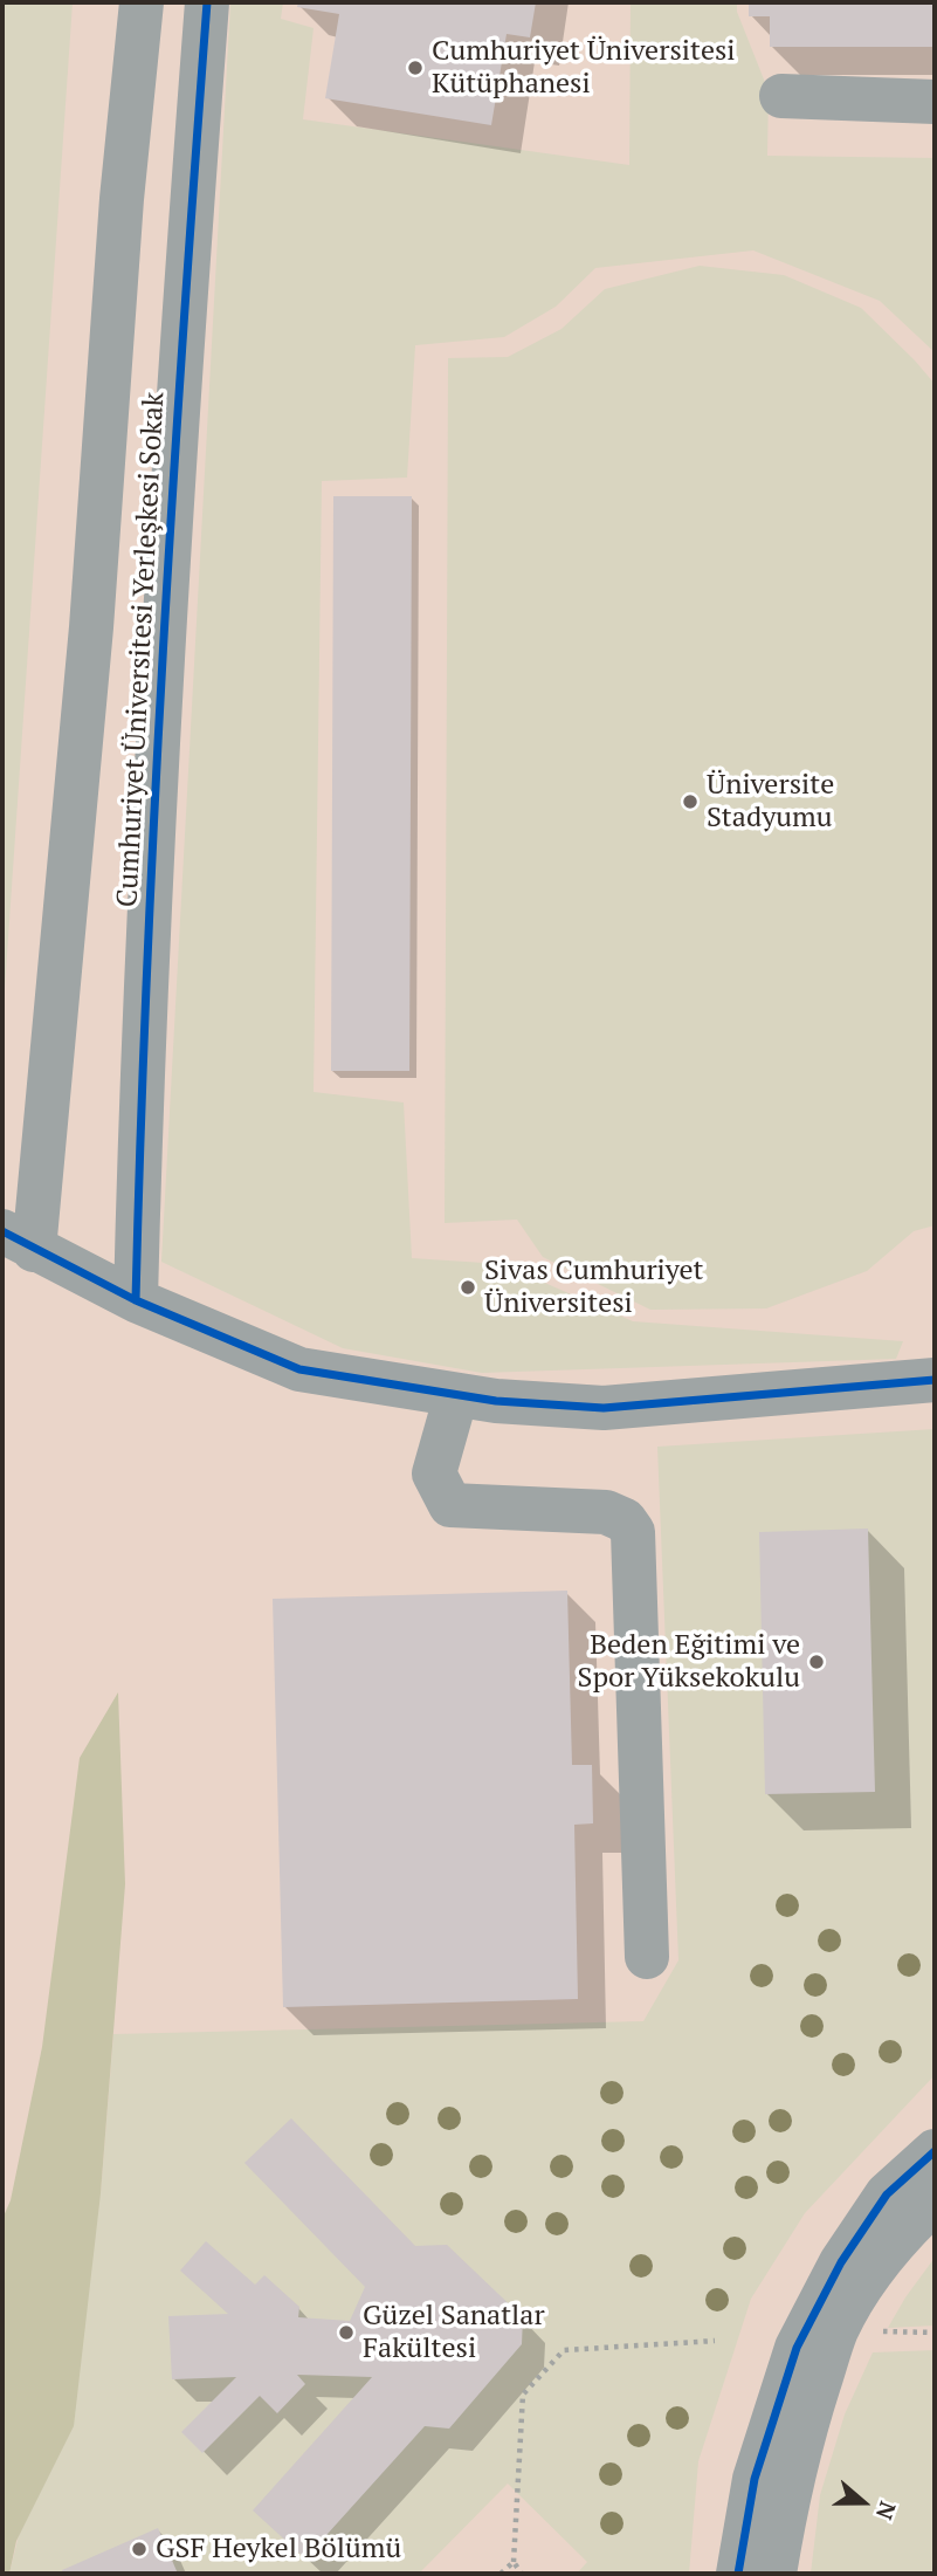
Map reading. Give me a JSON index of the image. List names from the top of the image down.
{
  "streets": {
    "street": ["Cumhuriyet Üniversitesi Yerleşkesi Sokak"]
  },
  "places": [
    "Cumhuriyet Üniversitesi Kütüphanesi",
    "Üniversite Stadyumu",
    "Sivas Cumhuriyet Üniversitesi",
    "Beden Eğitimi ve Spor Yüksekokulu",
    "Güzel Sanatlar Fakültesi",
    "GSF Heykel Bölümü"
  ],
  "north": "right"
}
